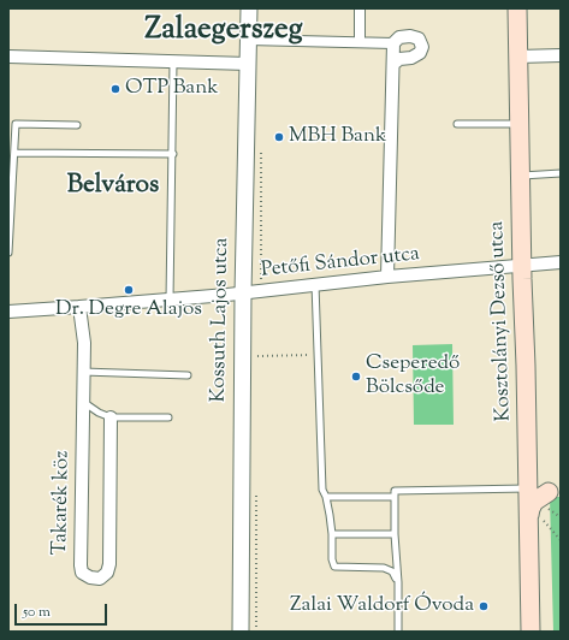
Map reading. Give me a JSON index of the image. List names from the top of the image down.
{
  "streets": {
    "main road": ["Kosztolányi Dezső utca"],
    "street": ["Petőfi Sándor utca", "Kossuth Lajos utca", "Takarék köz"]
  },
  "crossings": [
    ["Petőfi Sándor utca", "Kossuth Lajos utca"],
    ["Petőfi Sándor utca", "Kosztolányi Dezső utca"],
    ["Petőfi Sándor utca", "Takarék köz"]
  ],
  "districts": ["Zalaegerszeg", "Belváros"],
  "places": [
    "OTP Bank",
    "MBH Bank",
    "Dr. Degre Alajos",
    "Cseperedő Bölcsőde",
    "Zalai Waldorf Óvoda"
  ],
  "scale_bar": "50 m"
}
